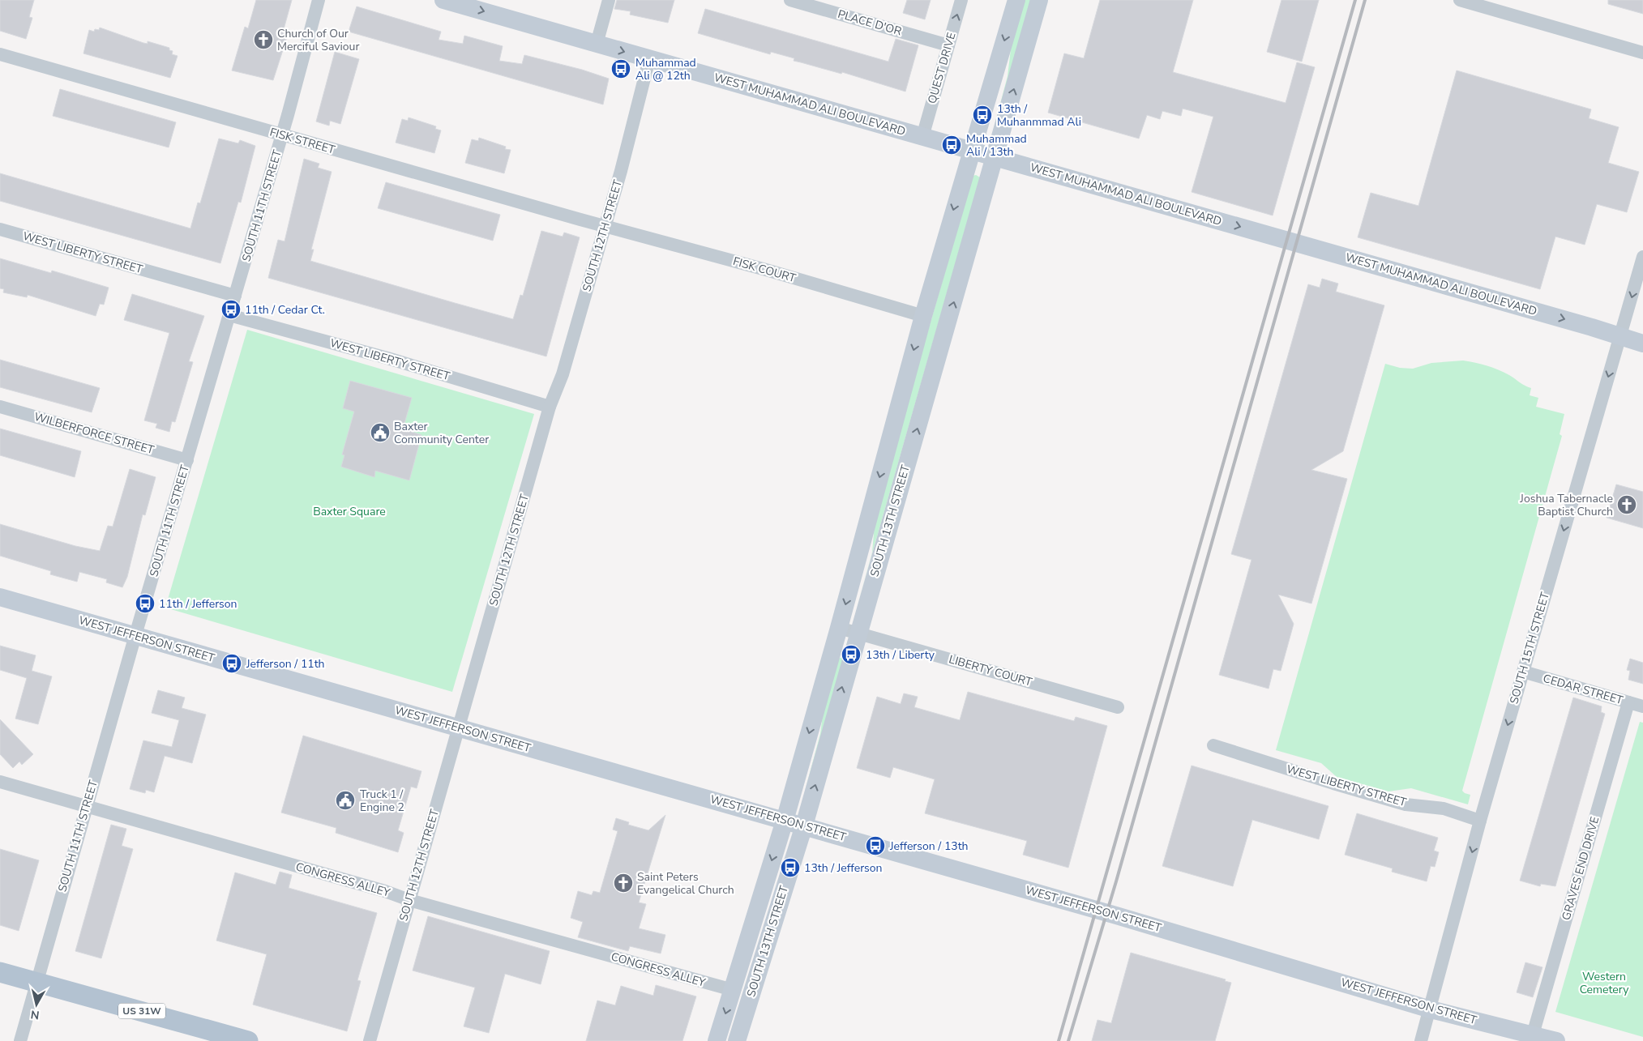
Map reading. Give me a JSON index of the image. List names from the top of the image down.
{
  "streets": {
    "main road": ["US 31W"],
    "street": [
      "PLACE D'OR",
      "QUEST DRIVE",
      "WEST MUHAMMAD ALI BOULEVARD",
      "FISK STREET",
      "SOUTH 11TH STREET",
      "SOUTH 12TH STREET",
      "WEST LIBERTY STREET",
      "FISK COURT",
      "WILBERFORCE STREET",
      "SOUTH 13TH STREET",
      "WEST JEFFERSON STREET",
      "SOUTH 15TH STREET",
      "LIBERTY COURT",
      "CEDAR STREET",
      "GRAVES END DRIVE",
      "CONGRESS ALLEY"
    ]
  },
  "crossings": [
    ["PLACE D'OR", "QUEST DRIVE"],
    ["QUEST DRIVE", "WEST MUHAMMAD ALI BOULEVARD"],
    ["WEST MUHAMMAD ALI BOULEVARD", "SOUTH 12TH STREET"],
    ["WEST MUHAMMAD ALI BOULEVARD", "SOUTH 13TH STREET"],
    ["WEST MUHAMMAD ALI BOULEVARD", "SOUTH 15TH STREET"],
    ["FISK STREET", "SOUTH 11TH STREET"],
    ["FISK STREET", "SOUTH 12TH STREET"],
    ["FISK STREET", "FISK COURT"],
    ["SOUTH 11TH STREET", "WEST LIBERTY STREET"],
    ["SOUTH 11TH STREET", "WILBERFORCE STREET"],
    ["SOUTH 11TH STREET", "WEST JEFFERSON STREET"],
    ["SOUTH 11TH STREET", "CONGRESS ALLEY"],
    ["SOUTH 11TH STREET", "US 31W"],
    ["SOUTH 12TH STREET", "WEST LIBERTY STREET"],
    ["SOUTH 12TH STREET", "FISK COURT"],
    ["SOUTH 12TH STREET", "WEST JEFFERSON STREET"],
    ["SOUTH 12TH STREET", "CONGRESS ALLEY"],
    ["WEST LIBERTY STREET", "SOUTH 15TH STREET"],
    ["FISK COURT", "SOUTH 13TH STREET"],
    ["SOUTH 13TH STREET", "WEST JEFFERSON STREET"],
    ["SOUTH 13TH STREET", "LIBERTY COURT"],
    ["SOUTH 13TH STREET", "CONGRESS ALLEY"],
    ["WEST JEFFERSON STREET", "SOUTH 15TH STREET"],
    ["WEST JEFFERSON STREET", "GRAVES END DRIVE"],
    ["SOUTH 15TH STREET", "CEDAR STREET"],
    ["CEDAR STREET", "GRAVES END DRIVE"]
  ],
  "one_way": ["WEST MUHAMMAD ALI BOULEVARD", "SOUTH 15TH STREET"],
  "parks": ["Baxter Square", "Western Cemetery"],
  "places": {
    "church": ["Church of Our Merciful Saviour", "Joshua Tabernacle Baptist Church", "Saint Peters Evangelical Church"],
    "bus stop": [
      "Muhammad Ali @ 12th",
      "13th / Muhanmmad Ali",
      "Muhammad Ali / 13th",
      "11th / Cedar Ct.",
      "11th / Jefferson",
      "13th / Liberty",
      "Jefferson / 11th",
      "Jefferson / 13th",
      "13th / Jefferson"
    ],
    "public building": ["Baxter Community Center", "Truck 1 / Engine 2"]
  },
  "north": "bottom"
}
